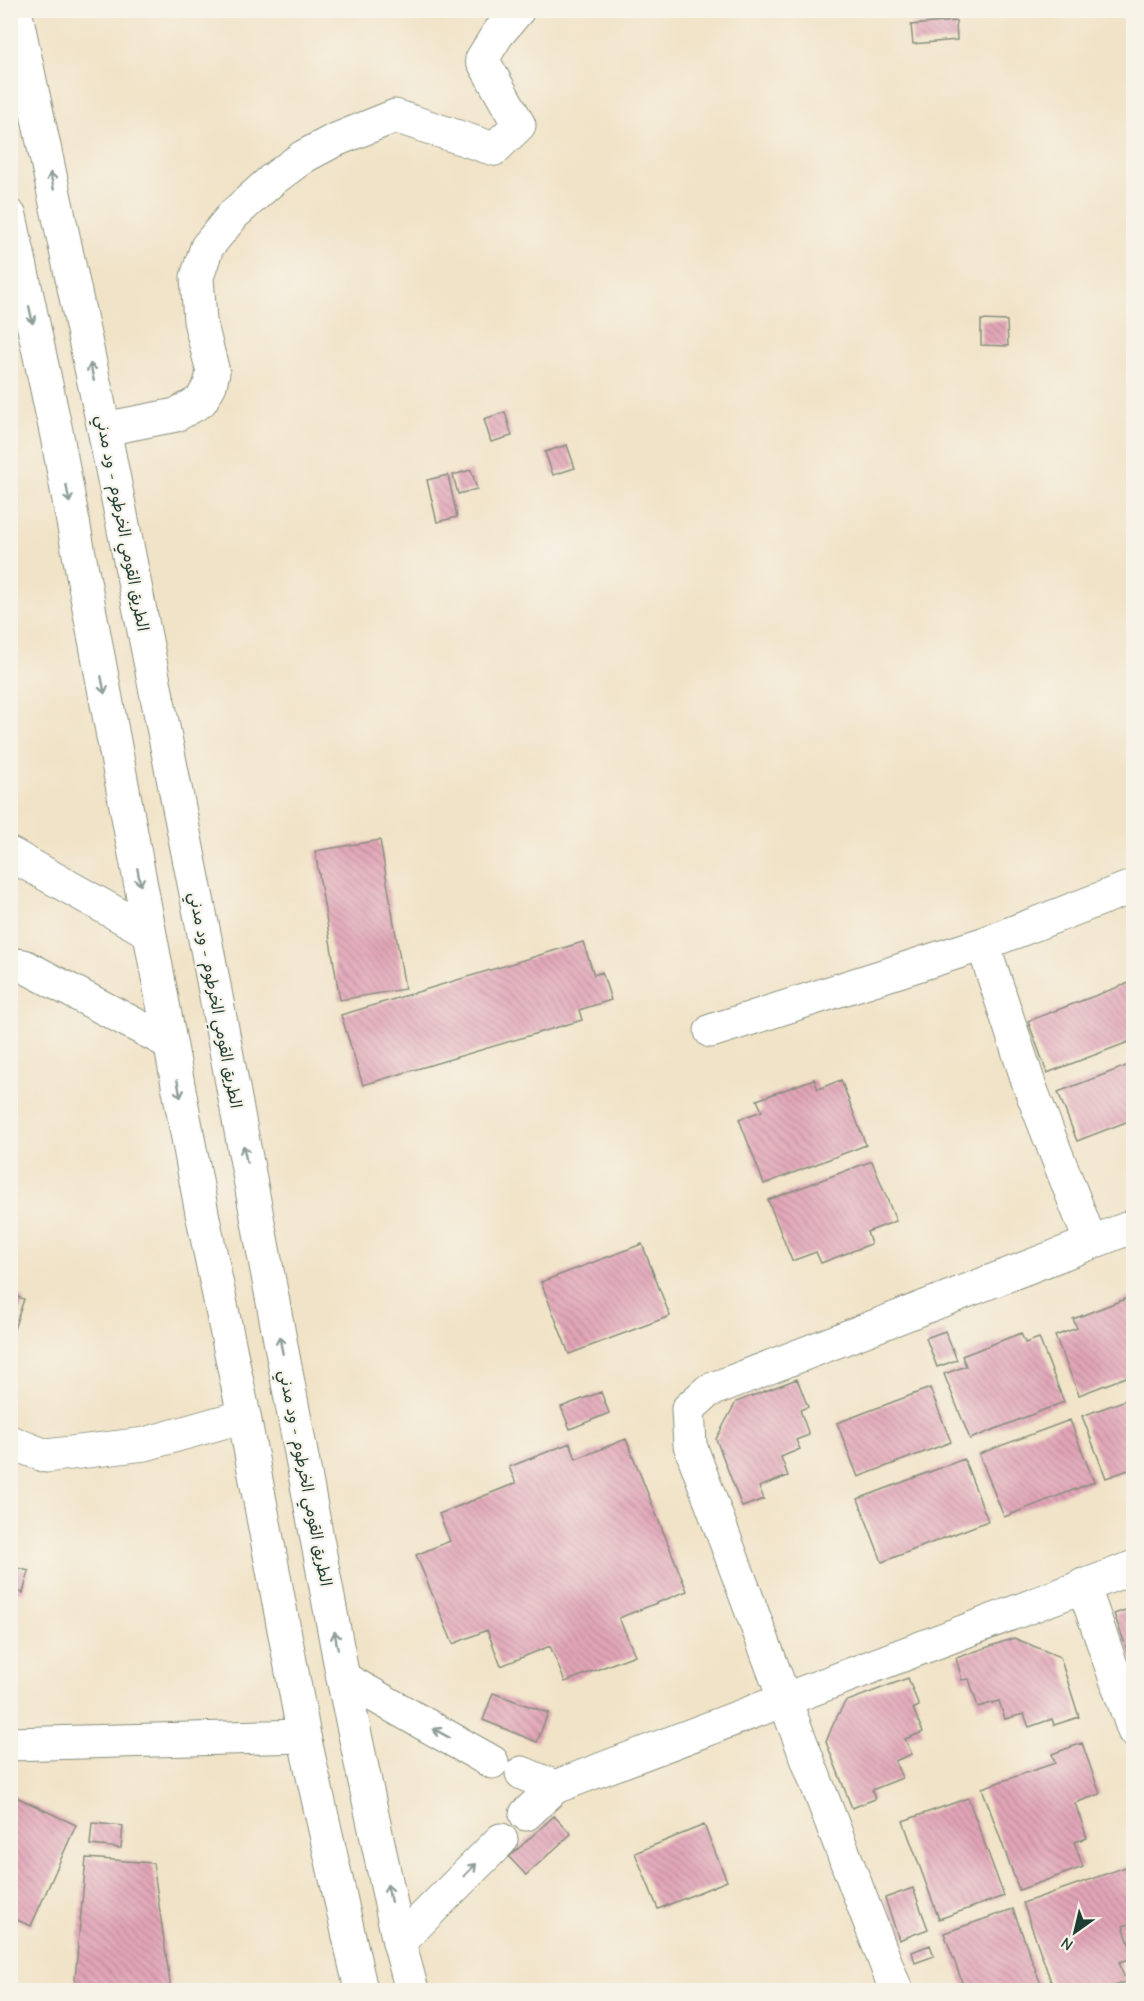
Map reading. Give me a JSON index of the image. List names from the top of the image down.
{
  "streets": {
    "main road": ["الطريق القومي الخرطوم - ود مدني"]
  },
  "north": "bottom left"
}
